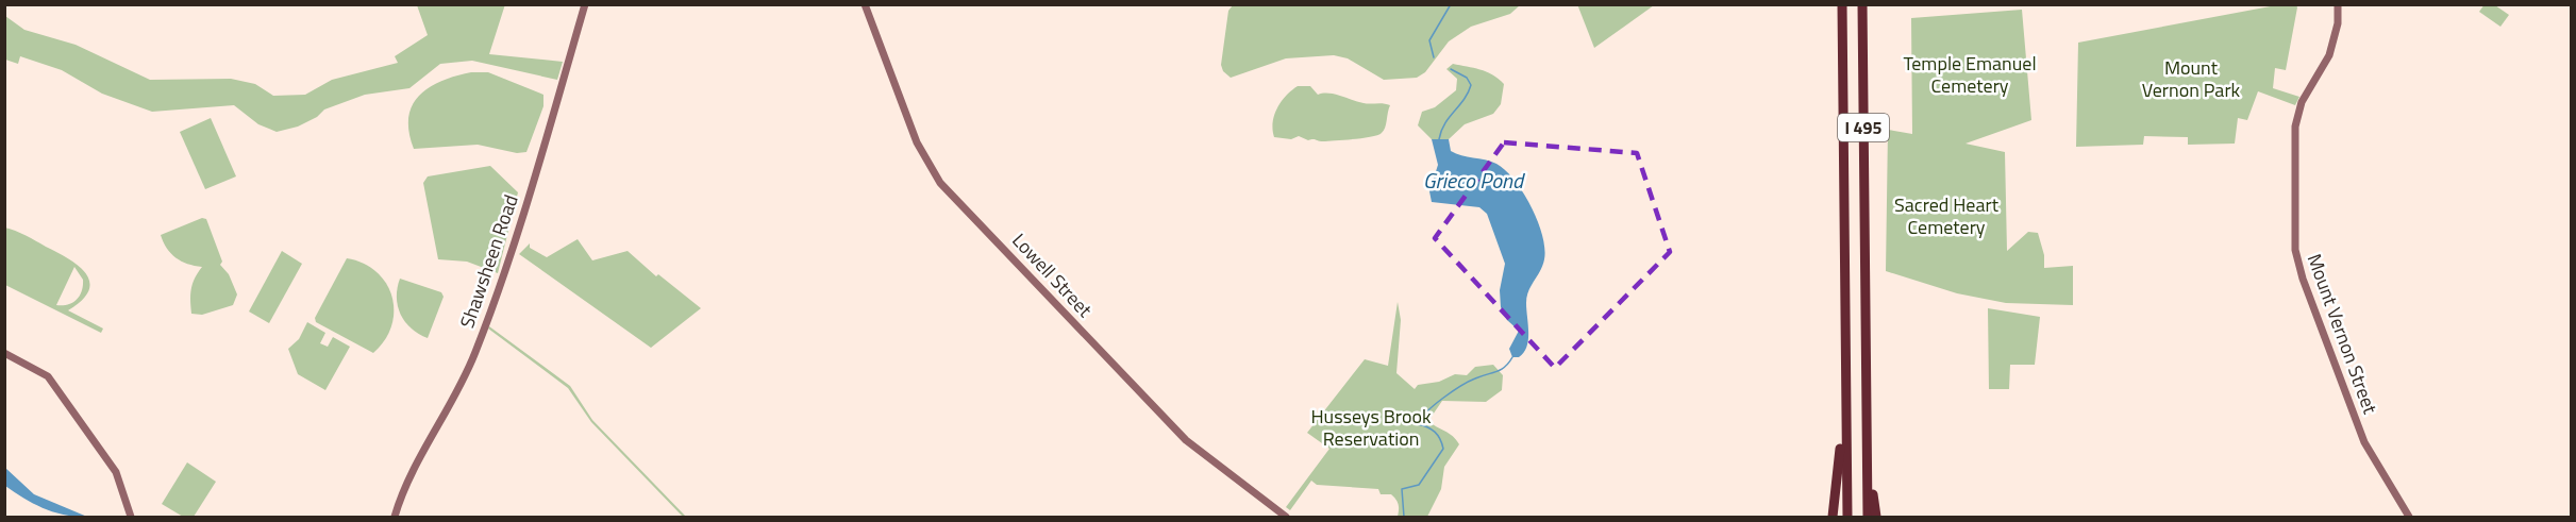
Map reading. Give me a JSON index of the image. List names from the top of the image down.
{
  "streets": {
    "highway": ["I 495"],
    "main road": ["Shawsheen Road", "Lowell Street", "Mount Vernon Street"]
  },
  "water": ["Grieco Pond"],
  "parks": [
    "Temple Emanuel Cemetery",
    "Mount Vernon Park",
    "Sacred Heart Cemetery",
    "Husseys Brook Reservation"
  ]
}
